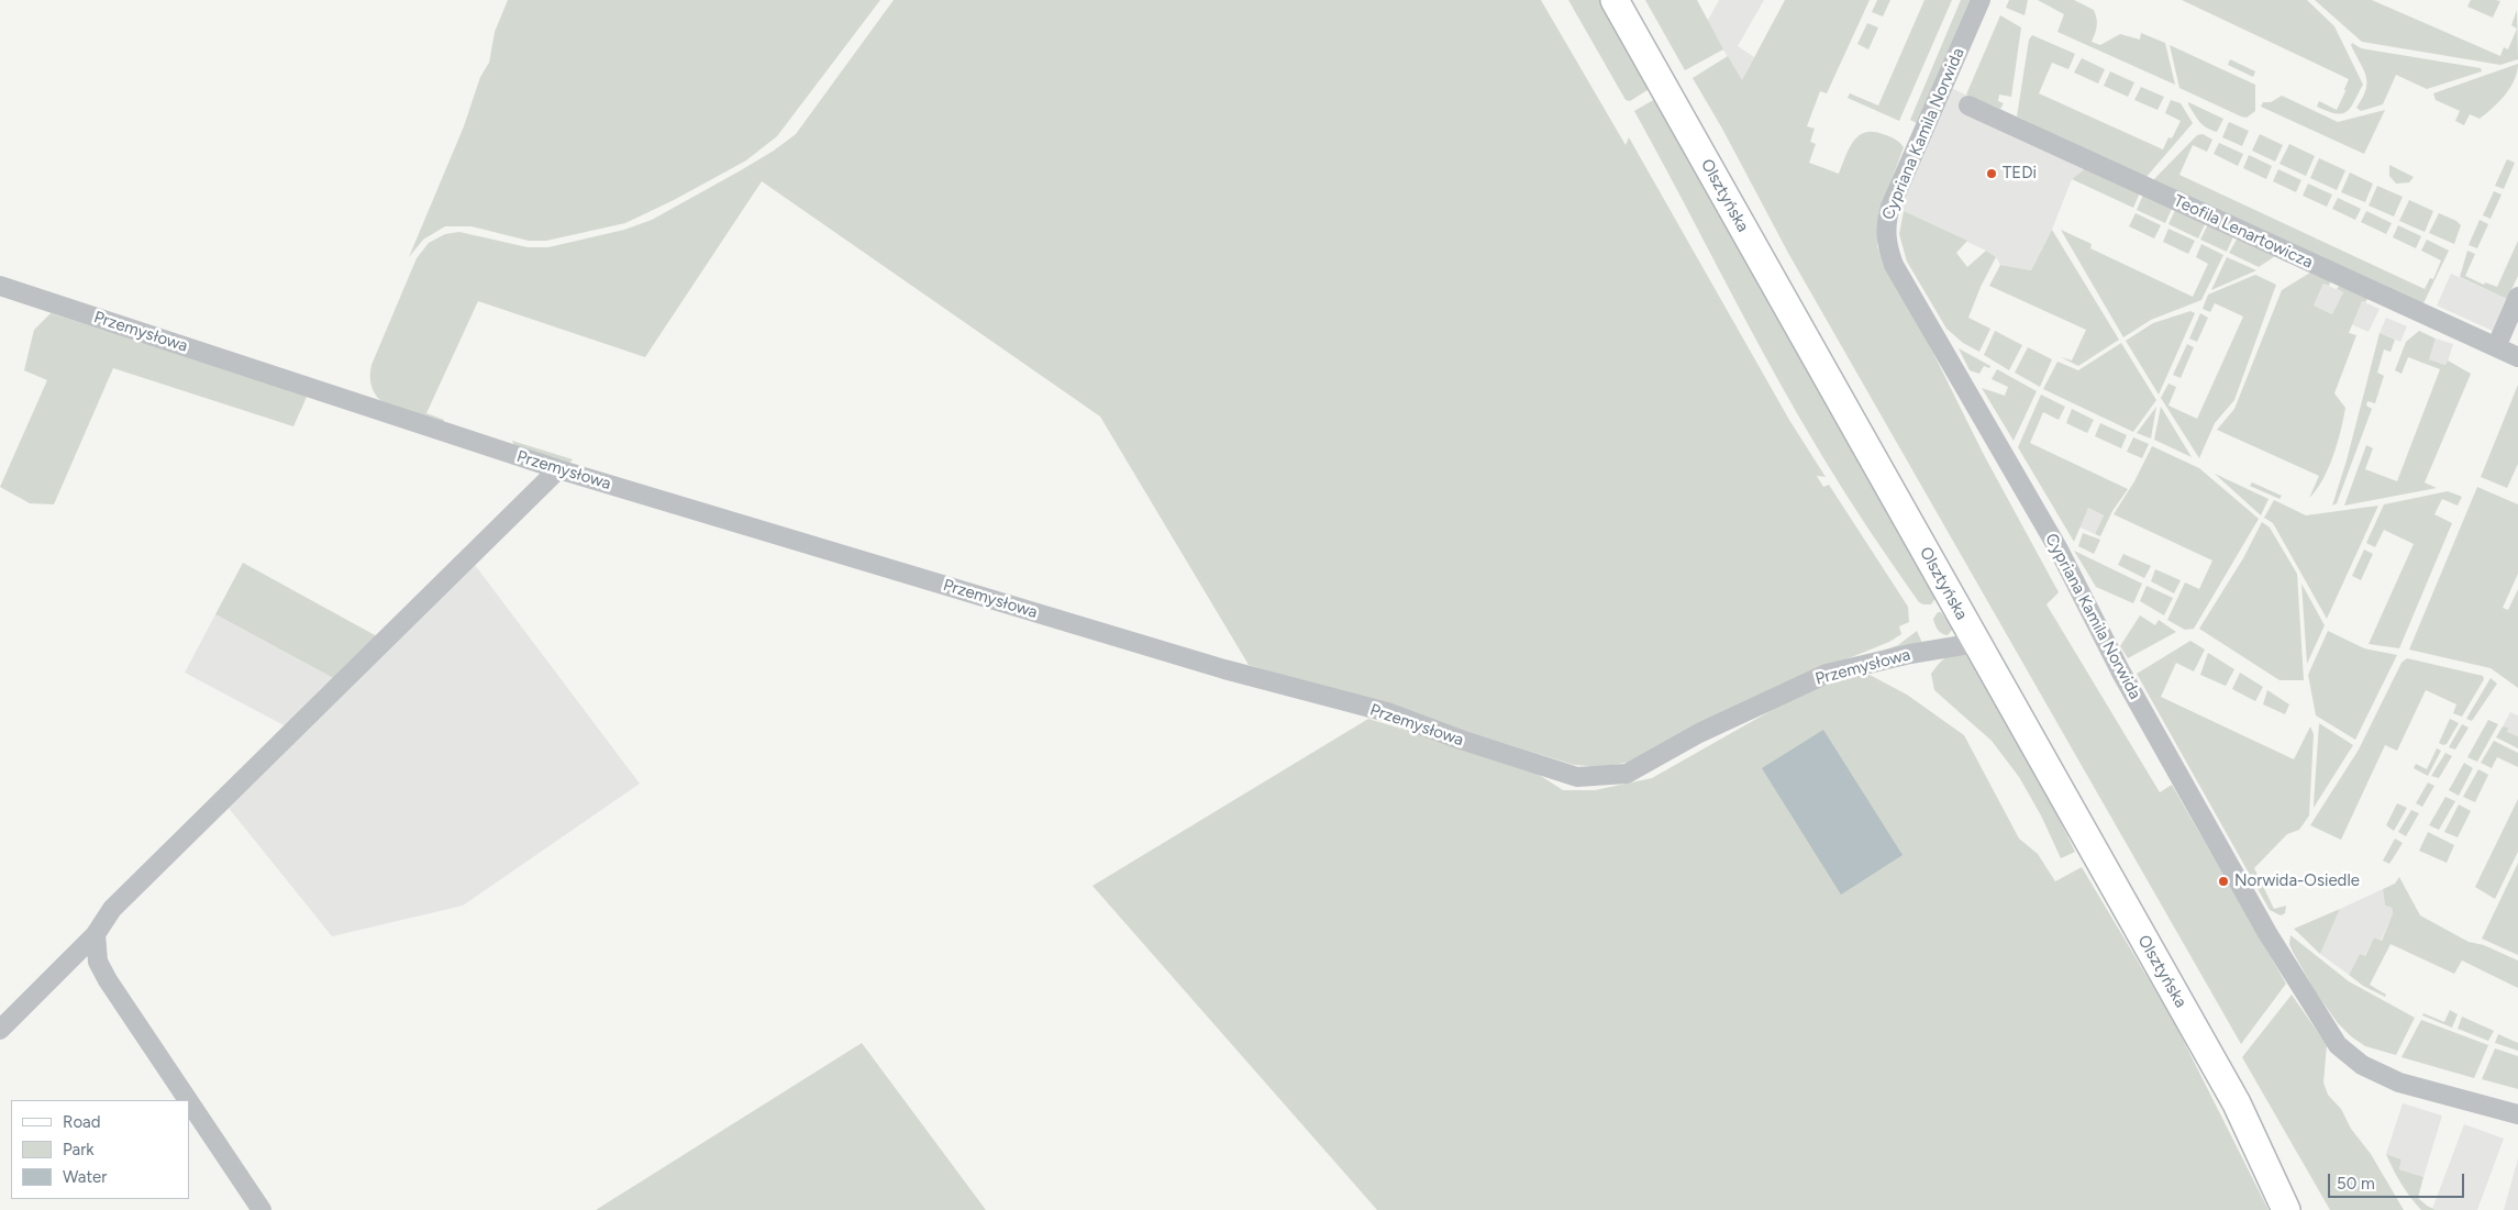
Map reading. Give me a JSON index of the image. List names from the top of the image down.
{
  "streets": {
    "main road": ["Olsztyńska"],
    "street": ["Cypriana Kamila Norwida", "Teofila Lenartowicza", "Przemysłowa"]
  },
  "crossings": [
    ["Olsztyńska", "Przemysłowa"]
  ],
  "places": ["TEDi", "Norwida-Osiedle"],
  "legend": ["Road", "Park", "Water"],
  "scale_bar": "50 m"
}
